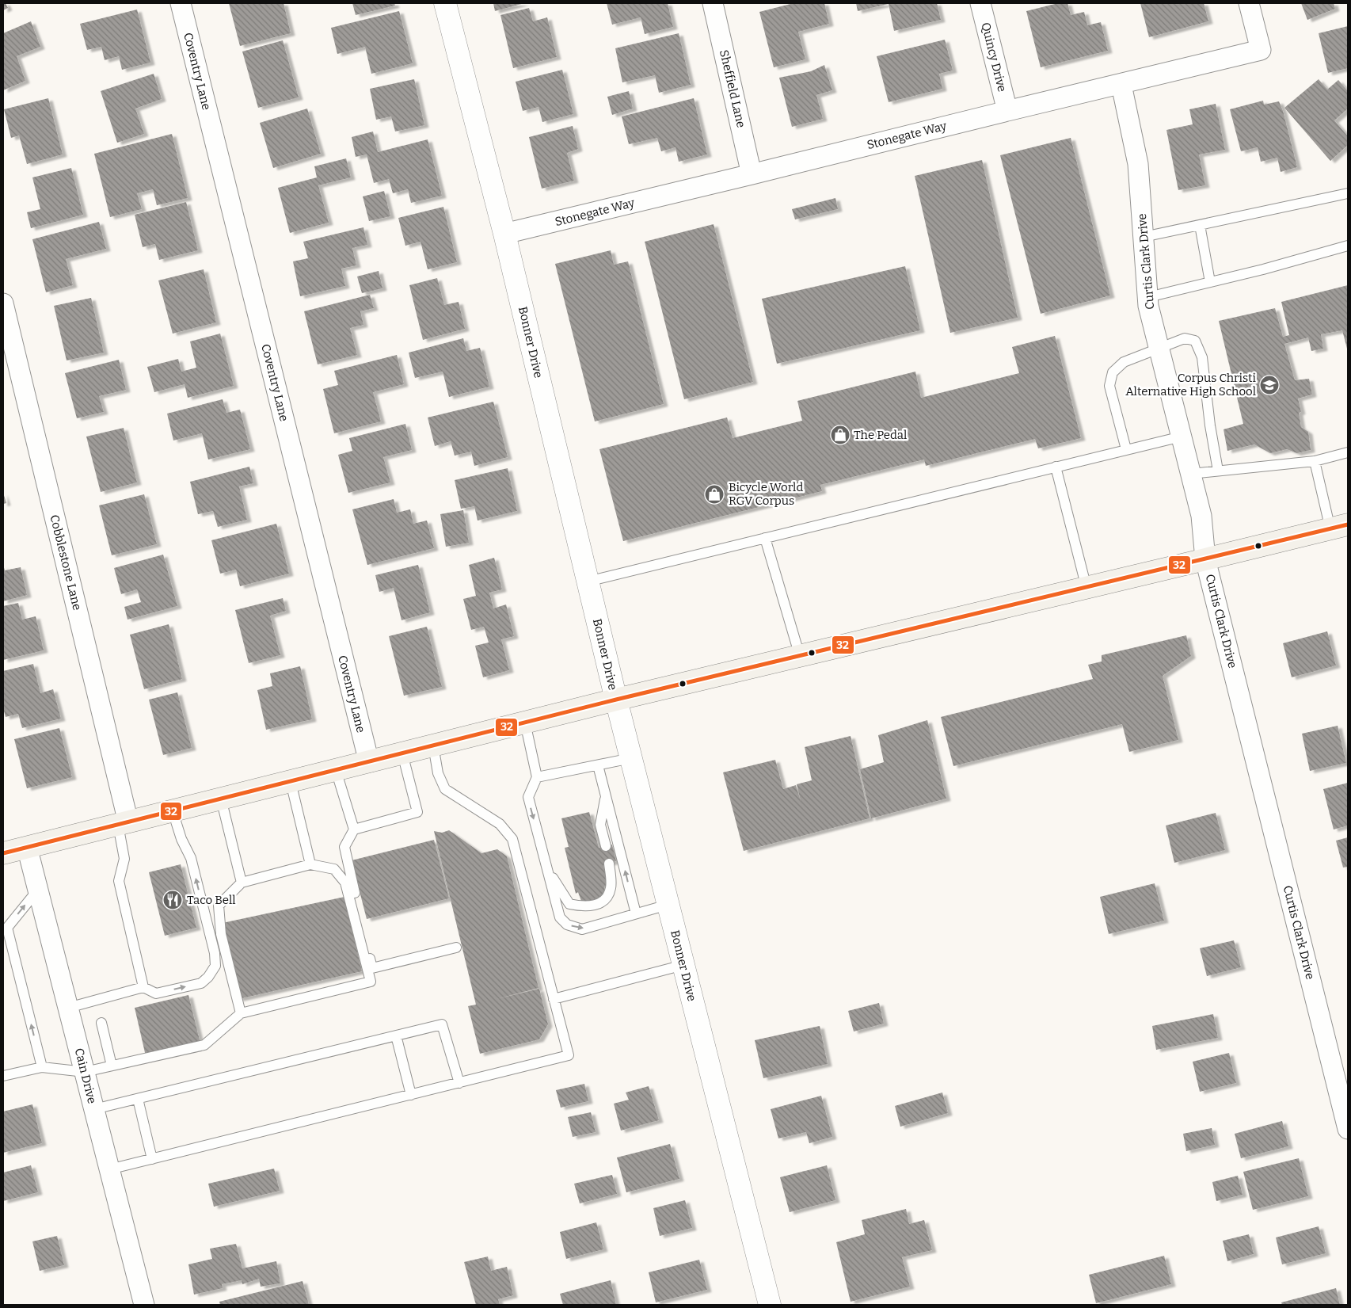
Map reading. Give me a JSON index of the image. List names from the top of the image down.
{
  "streets": {
    "street": [
      "Quincy Drive",
      "Coventry Lane",
      "Sheffield Lane",
      "Stonegate Way",
      "Curtis Clark Drive",
      "Bonner Drive",
      "Cobblestone Lane",
      "Cain Drive"
    ]
  },
  "crossings": [
    ["Quincy Drive", "Stonegate Way"],
    ["Sheffield Lane", "Stonegate Way"],
    ["Stonegate Way", "Curtis Clark Drive"],
    ["Stonegate Way", "Bonner Drive"]
  ],
  "places": {
    "school or university": ["Corpus Christi Alternative High School"],
    "shop": ["The Pedal", "Bicycle World RGV Corpus"],
    "restaurant": ["Taco Bell"]
  },
  "lines": ["transit line 32"]
}
